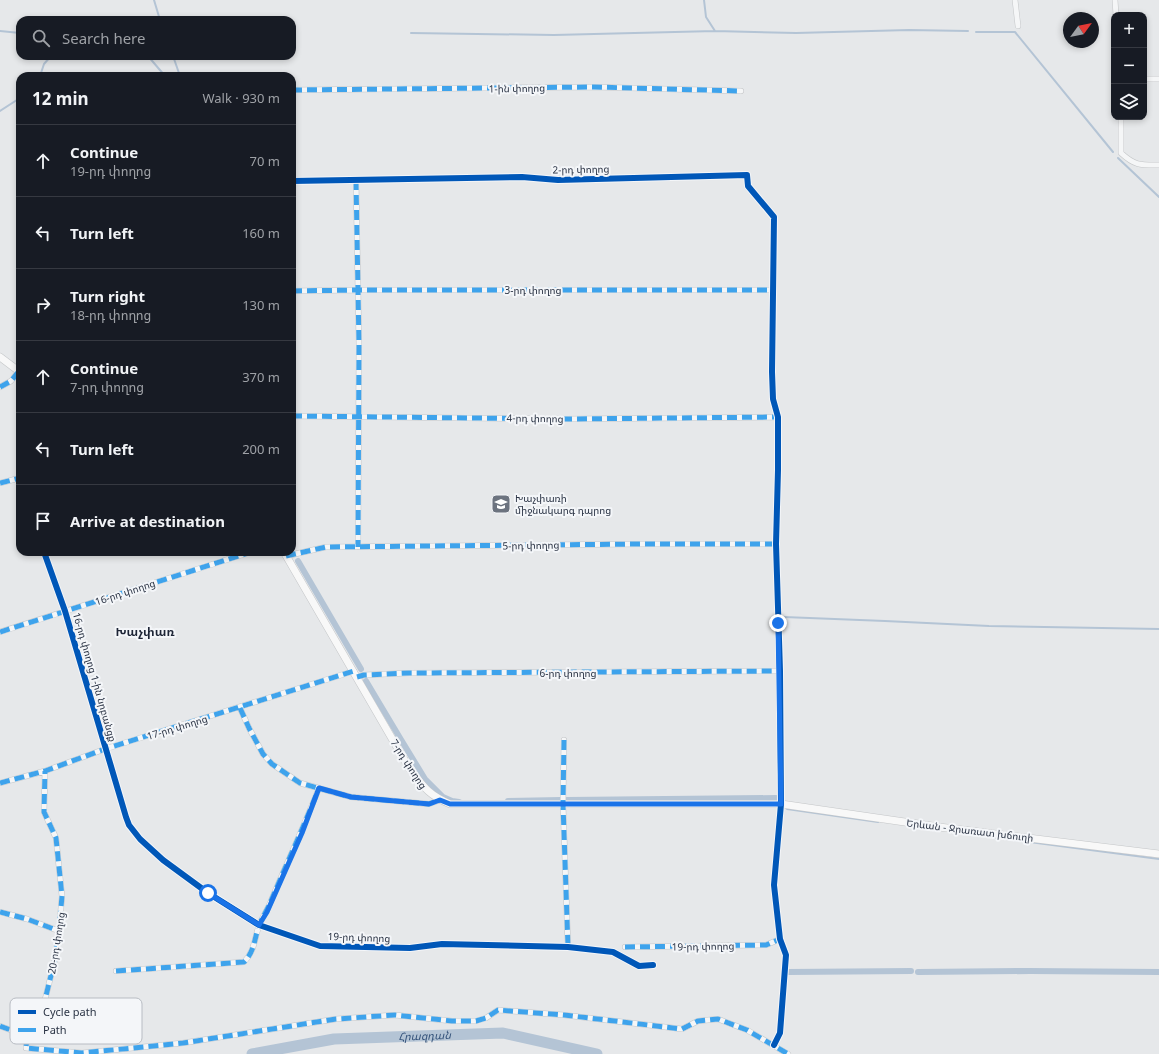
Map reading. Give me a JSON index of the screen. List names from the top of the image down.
{
  "streets": {
    "main road": ["7-րդ փողոց", "Երևան - Ջրառատ խճուղի"],
    "street": [
      "1-ին փողոց",
      "2-րդ փողոց",
      "3-րդ փողոց",
      "4-րդ փողոց",
      "5-րդ փողոց",
      "16-րդ փողոց",
      "6-րդ փողոց",
      "16-րդ փողոց 1-ին նրբանցք",
      "17-րդ փողոց",
      "19-րդ փողոց",
      "20-րդ փողոց"
    ]
  },
  "crossings": [
    ["2-րդ փողոց", "3-րդ փողոց"],
    ["16-րդ փողոց", "16-րդ փողոց 1-ին նրբանցք"],
    ["6-րդ փողոց", "17-րդ փողոց"],
    ["6-րդ փողոց", "7-րդ փողոց"],
    ["16-րդ փողոց 1-ին նրբանցք", "17-րդ փողոց"],
    ["16-րդ փողոց 1-ին նրբանցք", "19-րդ փողոց"],
    ["17-րդ փողոց", "7-րդ փողոց"],
    ["17-րդ փողոց", "19-րդ փողոց"],
    ["17-րդ փողոց", "20-րդ փողոց"],
    ["7-րդ փողոց", "Երևան - Ջրառատ խճուղի"]
  ],
  "districts": ["Խաչփառ"],
  "water": ["Հրազդան"],
  "places": {
    "school or university": ["Խաչփառի միջնակարգ դպրոց"]
  },
  "legend": ["Cycle path", "Path"],
  "north": "top right",
  "page": {
    "map_buttons": ["+", "−"],
    "search": "Search here",
    "heading": ["12 min", "Walk · 930 m"],
    "list": [
      ["Continue", "19-րդ փողոց", "70 m"],
      ["Turn left", "160 m"],
      ["Turn right", "18-րդ փողոց", "130 m"],
      ["Continue", "7-րդ փողոց", "370 m"],
      ["Turn left", "200 m"],
      "Arrive at destination"
    ]
  }
}
